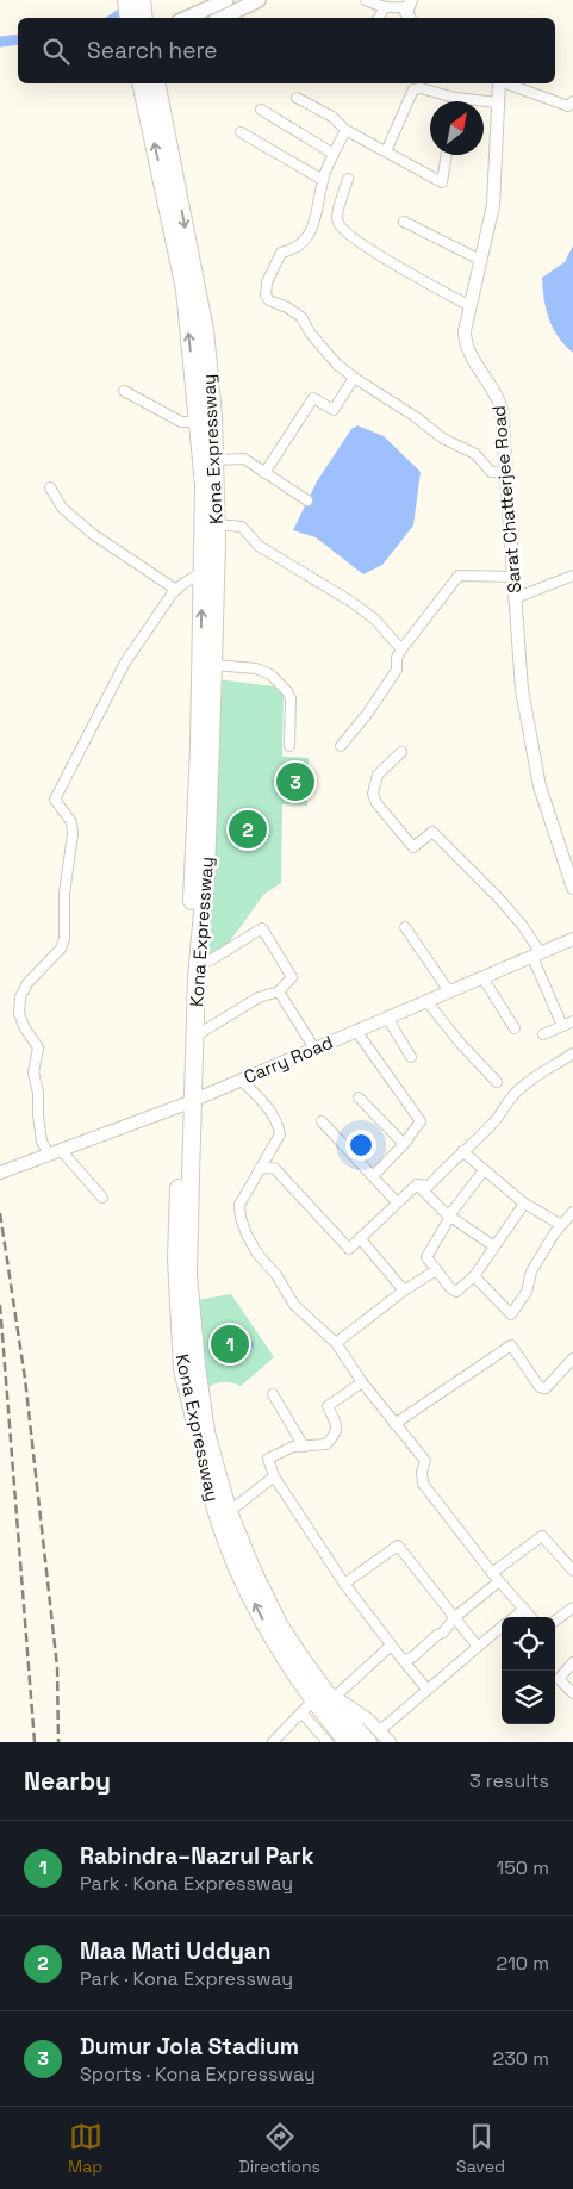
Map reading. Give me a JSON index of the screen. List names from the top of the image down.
{
  "streets": {
    "highway": ["Kona Expressway"],
    "main road": ["Sarat Chatterjee Road", "Carry Road"]
  },
  "crossings": [
    ["Kona Expressway", "Carry Road"]
  ],
  "north": "top right",
  "page": {
    "search": "Search here",
    "pins": ["3", "2", "1"],
    "heading": ["Nearby", "3 results"],
    "list": [
      {
        "mark": "1",
        "name": "Rabindra–Nazrul Park",
        "note": "Park · Kona Expressway",
        "value": "150 m"
      },
      {
        "mark": "2",
        "name": "Maa Mati Uddyan",
        "note": "Park · Kona Expressway",
        "value": "210 m"
      },
      {
        "mark": "3",
        "name": "Dumur Jola Stadium",
        "note": "Sports · Kona Expressway",
        "value": "230 m"
      }
    ],
    "nav": ["Map", "Directions", "Saved"]
  }
}
